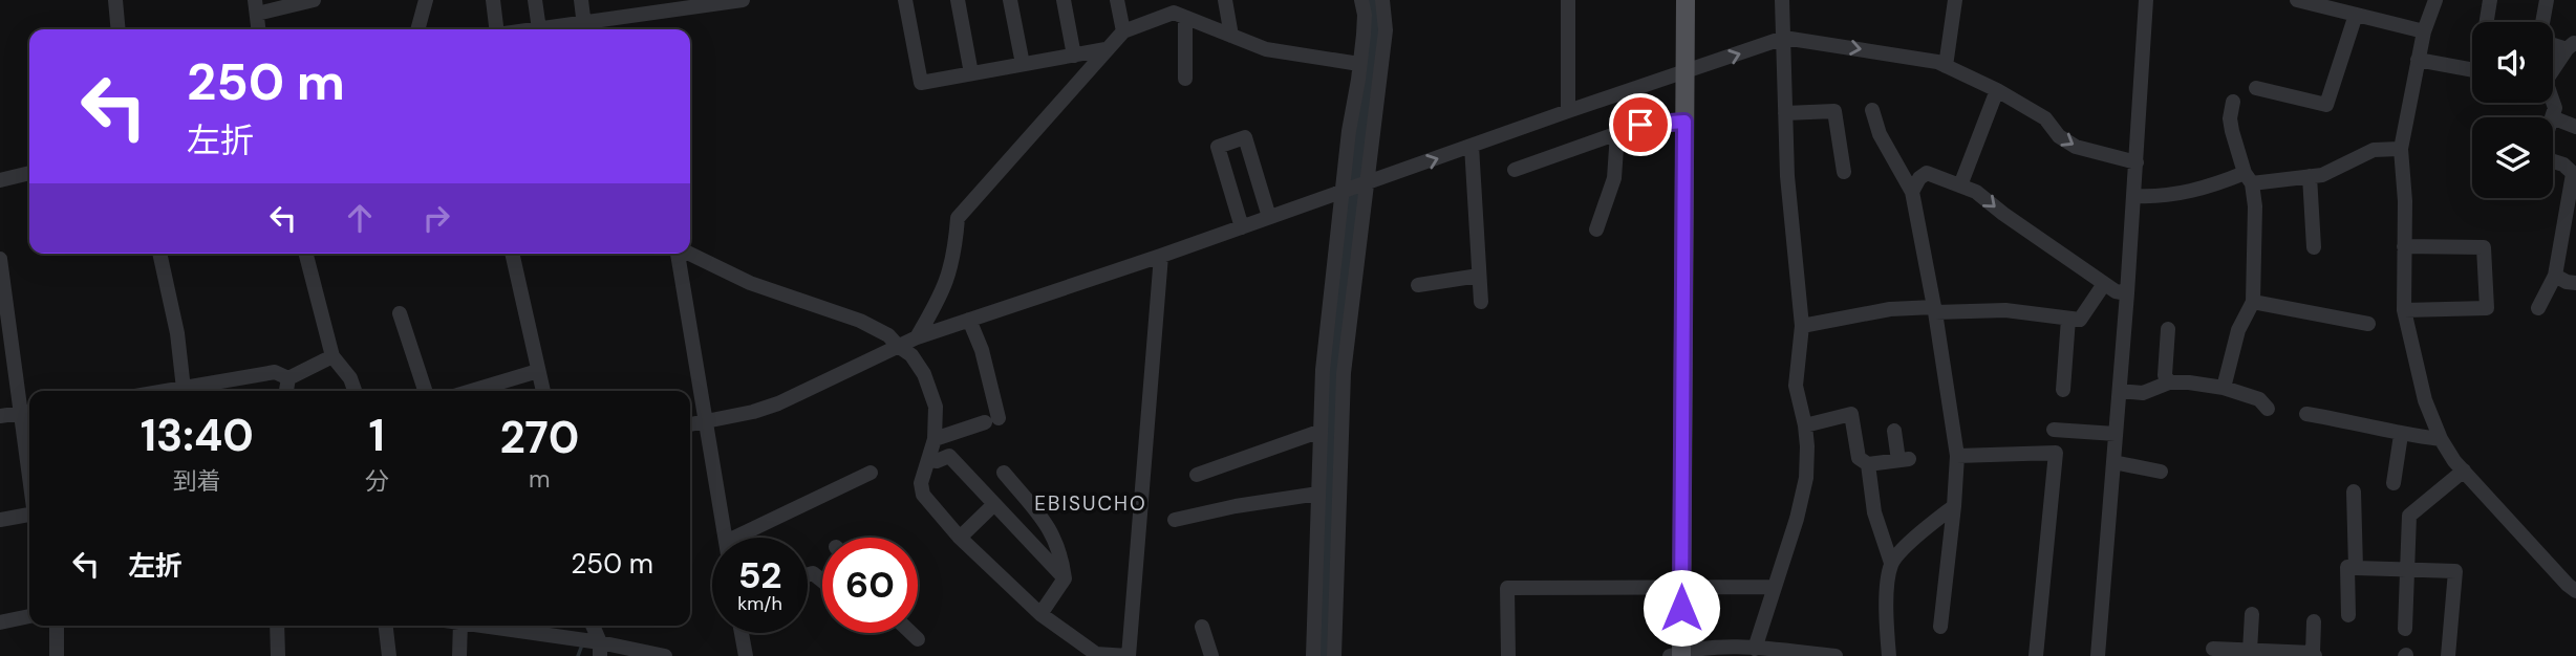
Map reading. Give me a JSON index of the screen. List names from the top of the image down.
{
  "districts": ["EBISUCHO"],
  "page": {
    "turn": ["250 m", "左折"],
    "eta": [
      "13:40",
      "到着",
      "1",
      "分",
      "270",
      "m"
    ],
    "list": [
      {
        "name": "左折",
        "value": "250 m"
      }
    ],
    "speed": "52 km/h",
    "limit": "60"
  }
}
